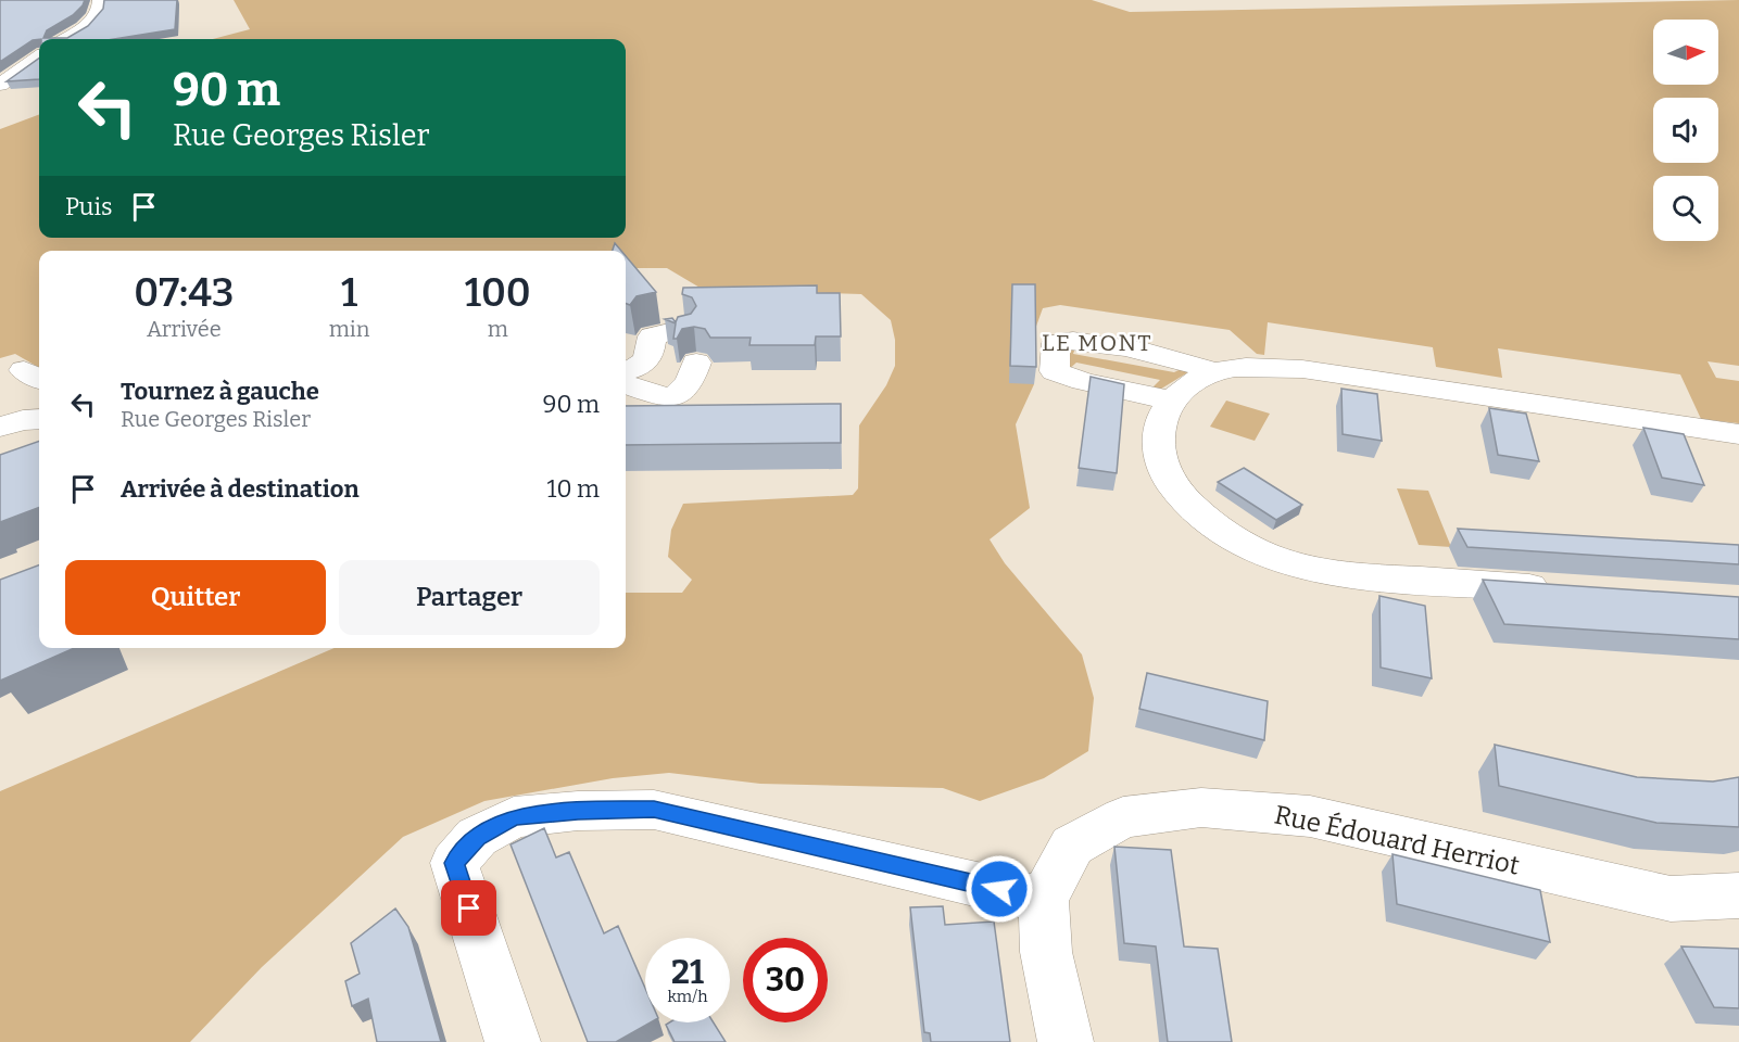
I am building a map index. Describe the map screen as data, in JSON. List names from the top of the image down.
{
  "streets": {
    "street": ["Rue Édouard Herriot"]
  },
  "districts": ["LE MONT"],
  "north": "right",
  "page": {
    "turn": ["90 m", "Rue Georges Risler"],
    "then": "Puis",
    "eta": [
      "07:43",
      "Arrivée",
      "1",
      "min",
      "100",
      "m"
    ],
    "list": [
      {
        "name": "Tournez à gauche",
        "note": "Rue Georges Risler",
        "value": "90 m"
      },
      {
        "name": "Arrivée à destination",
        "value": "10 m"
      }
    ],
    "buttons": ["Quitter", "Partager"],
    "speed": "21 km/h",
    "limit": "30"
  }
}
